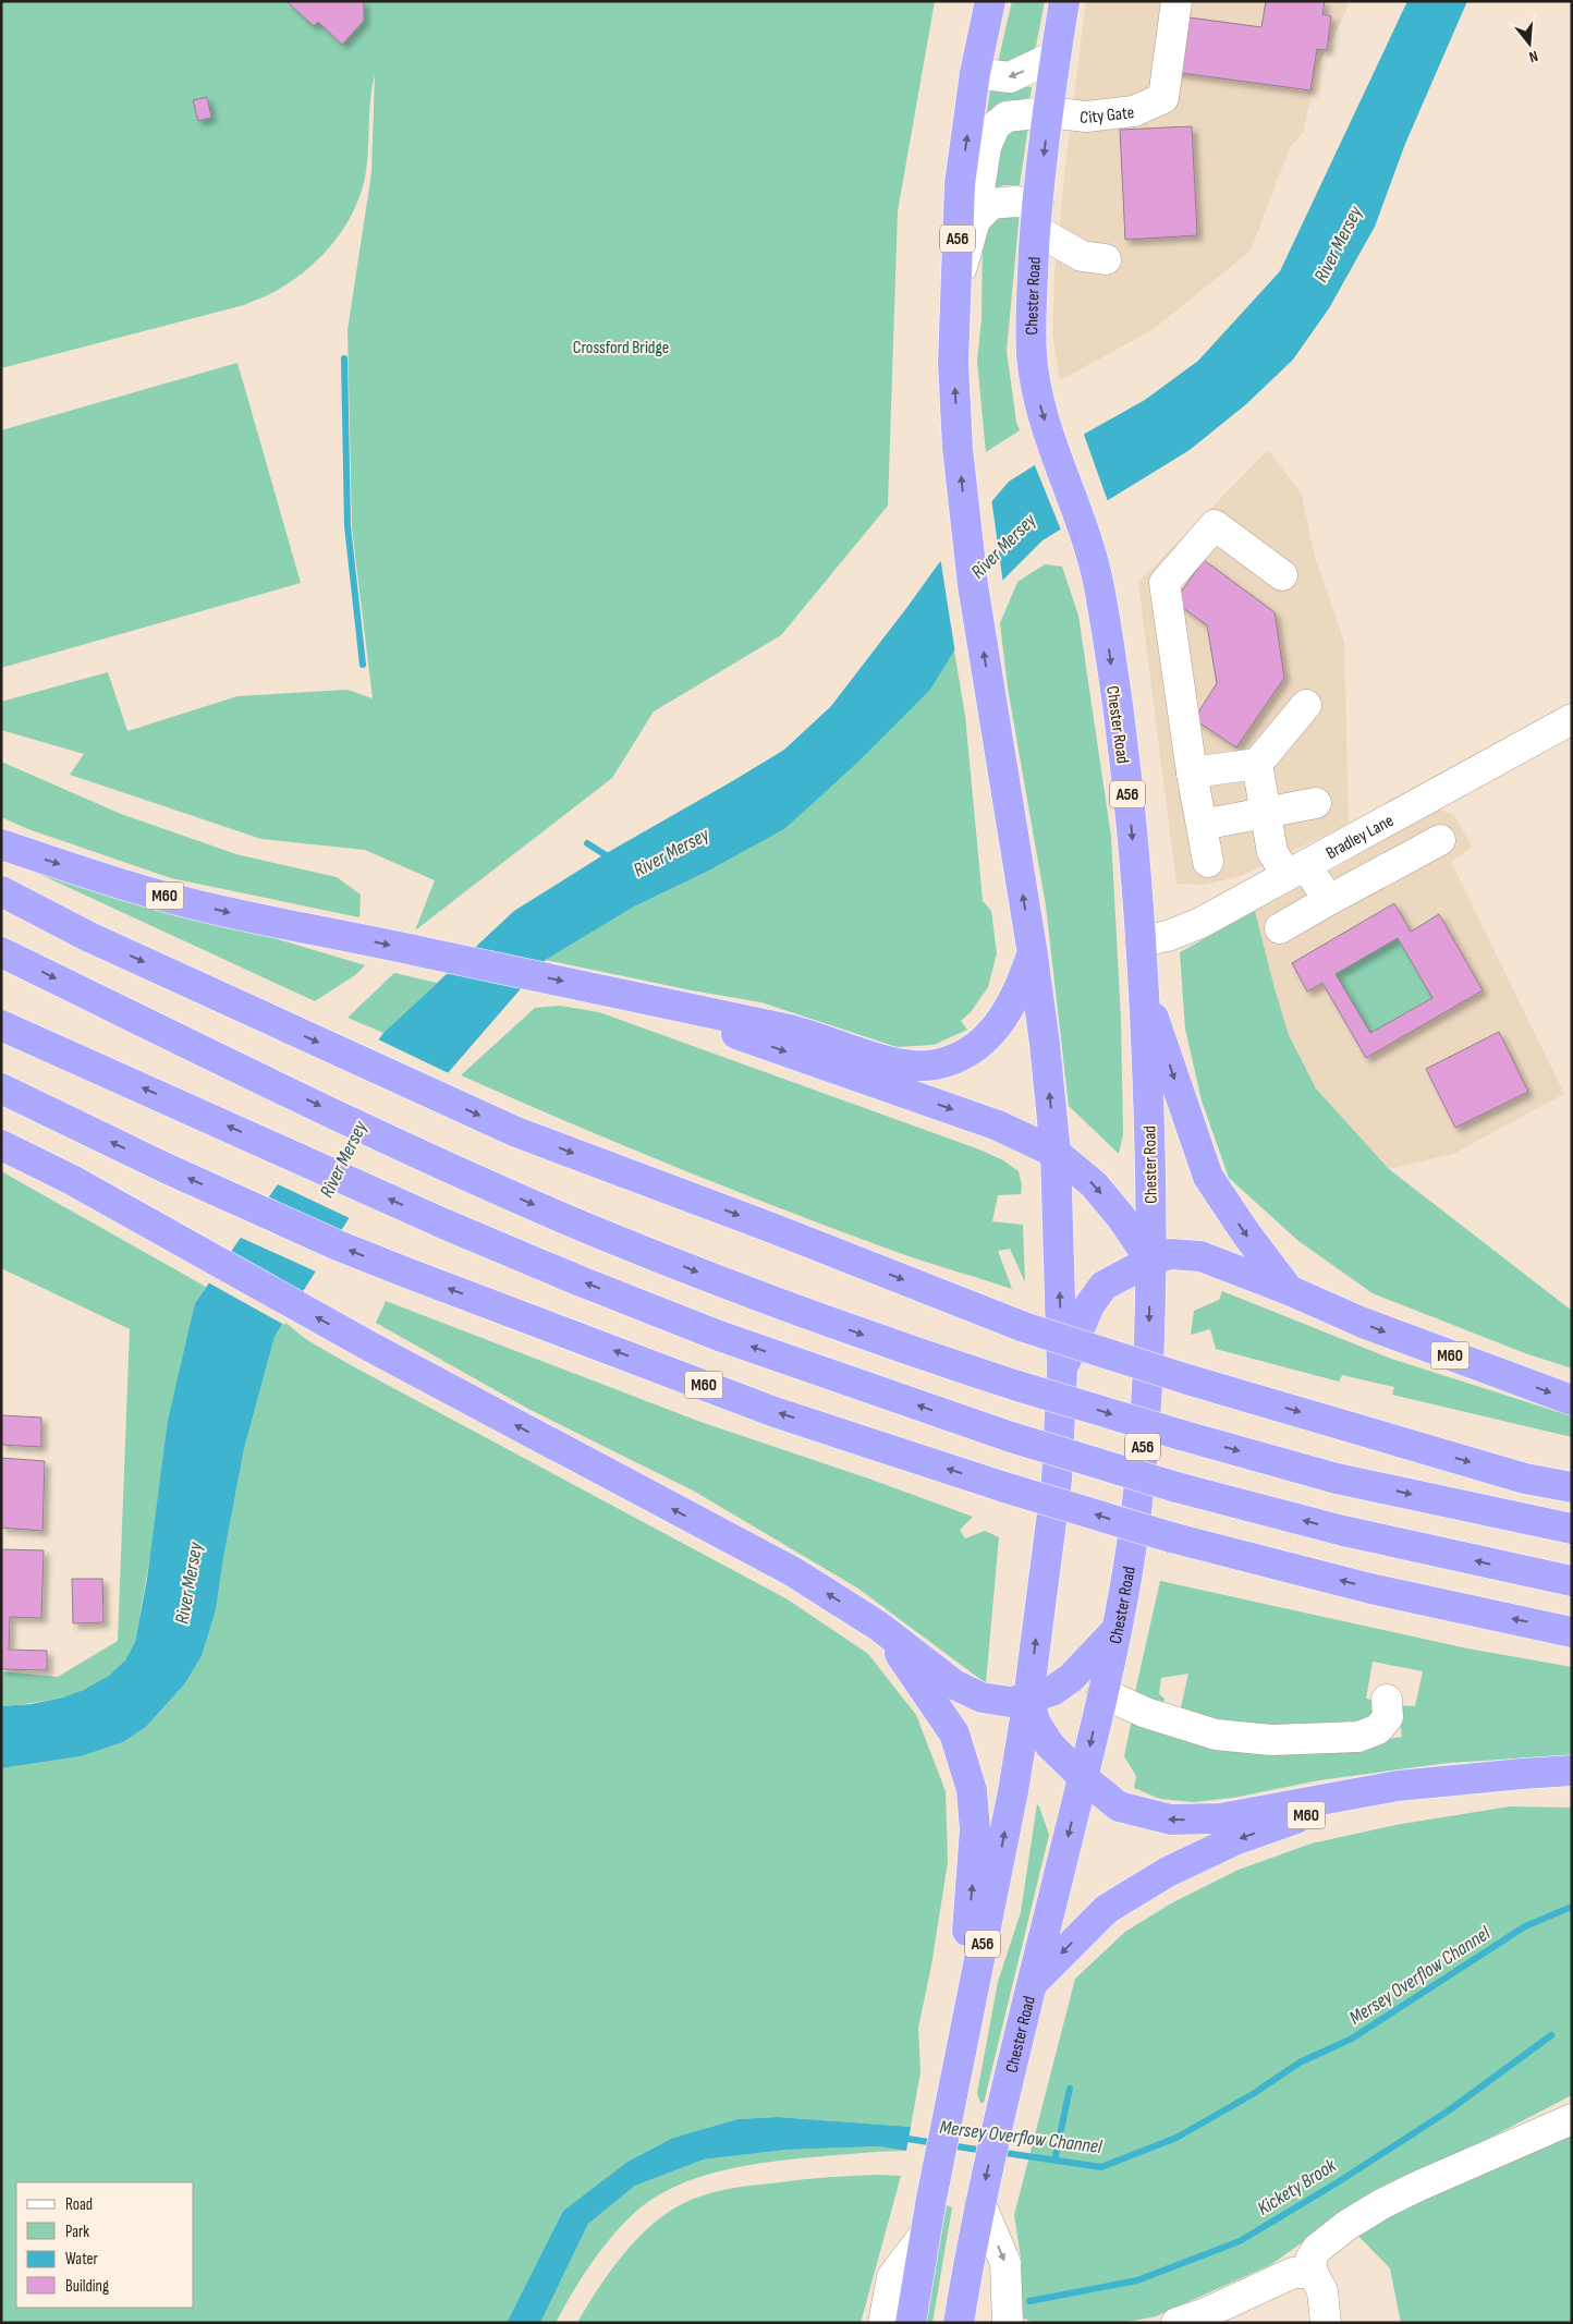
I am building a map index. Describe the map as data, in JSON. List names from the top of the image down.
{
  "streets": {
    "highway": ["A56", "Chester Road", "M60"],
    "street": ["City Gate", "Bradley Lane"]
  },
  "crossings": [
    ["City Gate", "A56"],
    ["City Gate", "Chester Road"],
    ["A56", "Chester Road"],
    ["A56", "M60"],
    ["Chester Road", "Bradley Lane"],
    ["Chester Road", "M60"]
  ],
  "water": ["River Mersey", "Mersey Overflow Channel", "Kickety Brook"],
  "parks": ["Crossford Bridge"],
  "legend": [
    "Road",
    "Park",
    "Water",
    "Building"
  ],
  "north": "bottom"
}
